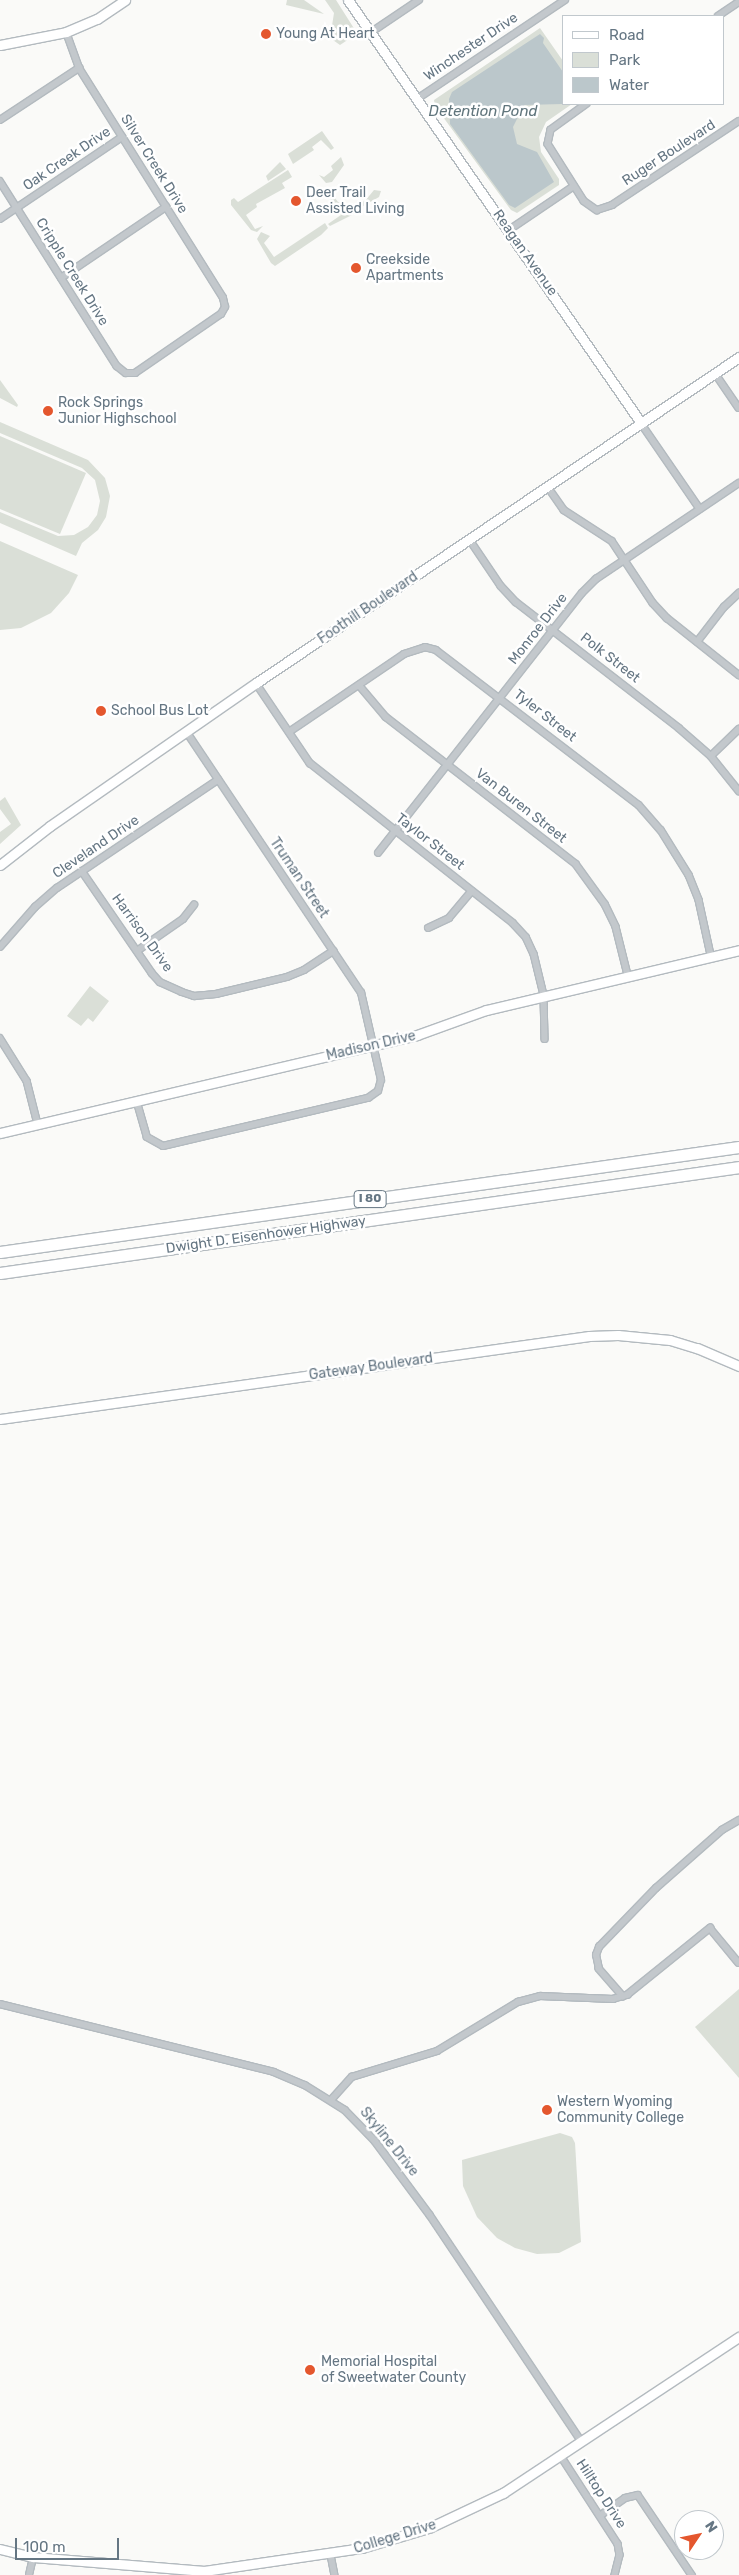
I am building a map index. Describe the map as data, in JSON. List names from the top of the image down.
{
  "streets": {
    "highway": ["I 80", "Dwight D. Eisenhower Highway"],
    "main road": [
      "Reagan Avenue",
      "Foothill Boulevard",
      "Madison Drive",
      "Gateway Boulevard",
      "College Drive"
    ],
    "street": [
      "Winchester Drive",
      "Ruger Boulevard",
      "Oak Creek Drive",
      "Silver Creek Drive",
      "Cripple Creek Drive",
      "Monroe Drive",
      "Polk Street",
      "Tyler Street",
      "Van Buren Street",
      "Taylor Street",
      "Cleveland Drive",
      "Truman Street",
      "Harrison Drive",
      "Skyline Drive",
      "Hilltop Drive"
    ]
  },
  "crossings": [
    ["Winchester Drive", "Reagan Avenue"],
    ["Oak Creek Drive", "Silver Creek Drive"],
    ["Oak Creek Drive", "Cripple Creek Drive"],
    ["Silver Creek Drive", "Cripple Creek Drive"],
    ["Reagan Avenue", "Foothill Boulevard"],
    ["Reagan Avenue", "Monroe Drive"],
    ["Foothill Boulevard", "Polk Street"],
    ["Foothill Boulevard", "Taylor Street"],
    ["Foothill Boulevard", "Truman Street"],
    ["Monroe Drive", "Polk Street"],
    ["Monroe Drive", "Tyler Street"],
    ["Monroe Drive", "Van Buren Street"],
    ["Monroe Drive", "Taylor Street"],
    ["Tyler Street", "Van Buren Street"],
    ["Tyler Street", "Taylor Street"],
    ["Tyler Street", "Madison Drive"],
    ["Van Buren Street", "Madison Drive"],
    ["Taylor Street", "Madison Drive"],
    ["Cleveland Drive", "Truman Street"],
    ["Cleveland Drive", "Harrison Drive"],
    ["Truman Street", "Harrison Drive"],
    ["Truman Street", "Madison Drive"],
    ["I 80", "Dwight D. Eisenhower Highway"],
    ["Skyline Drive", "College Drive"],
    ["Hilltop Drive", "College Drive"]
  ],
  "water": ["Detention Pond"],
  "places": [
    "Young At Heart",
    "Deer Trail Assisted Living",
    "Creekside Apartments",
    "Rock Springs Junior Highschool",
    "School Bus Lot",
    "Western Wyoming Community College",
    "Memorial Hospital of Sweetwater County"
  ],
  "legend": ["Road", "Park", "Water"],
  "scale_bar": "100 m",
  "north": "top right"
}
